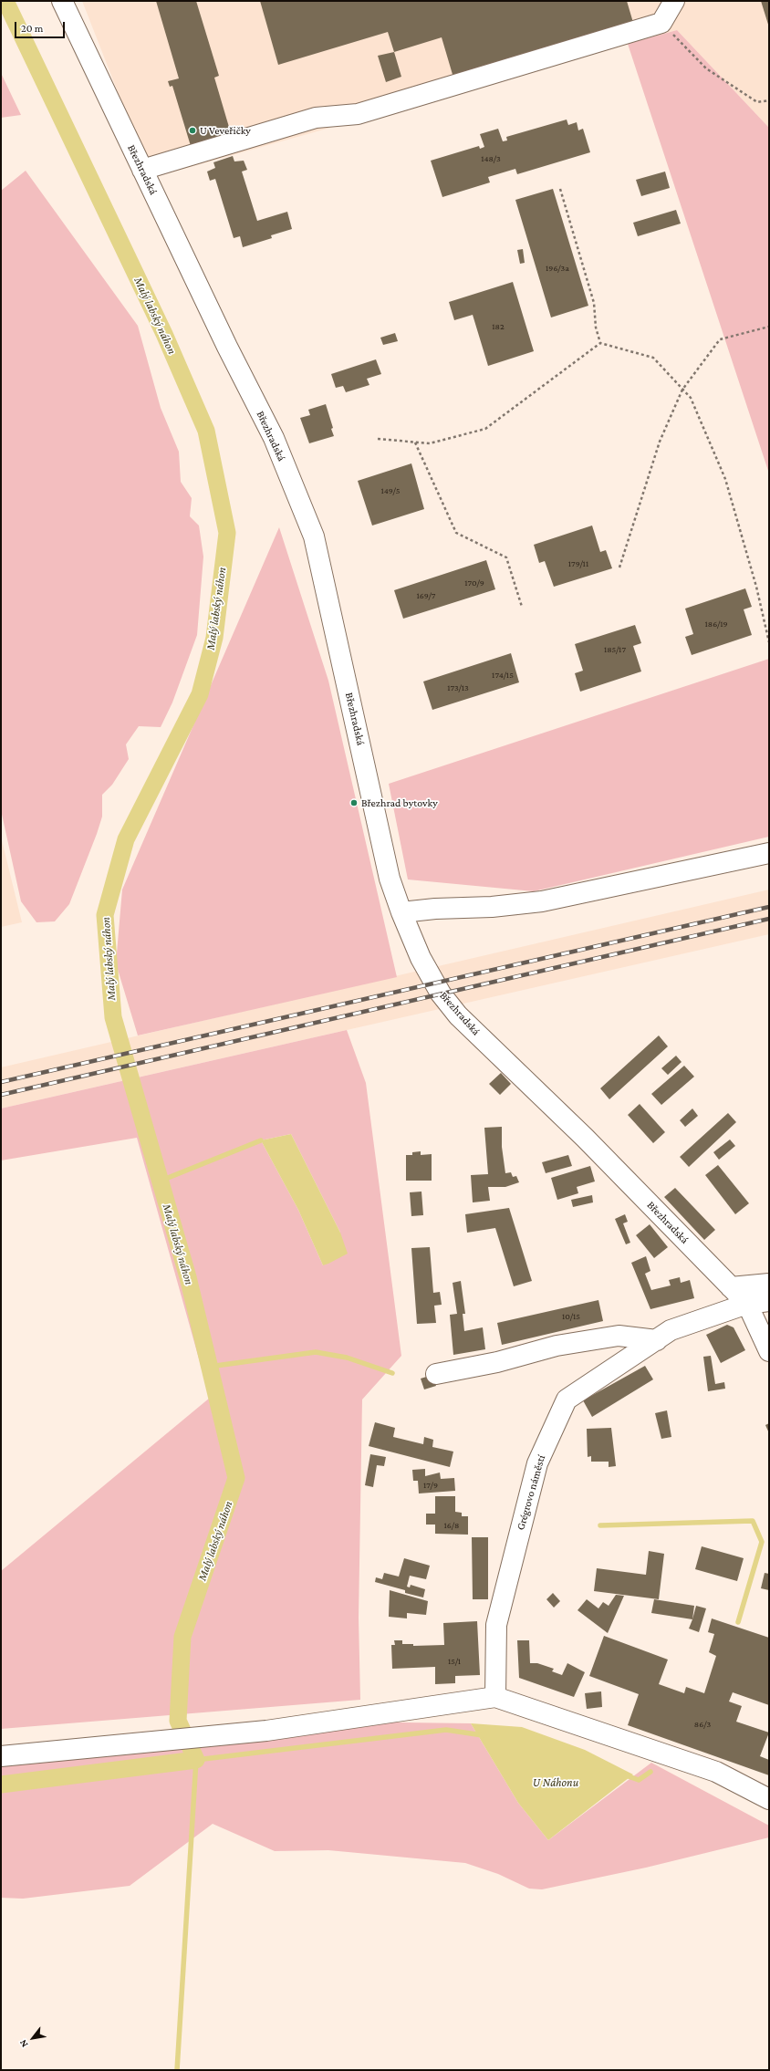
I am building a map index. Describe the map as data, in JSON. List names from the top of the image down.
{
  "streets": {
    "street": ["Březhradská", "Grégrovo náměstí"]
  },
  "crossings": [
    ["Březhradská", "Grégrovo náměstí"]
  ],
  "water": ["Malý labský náhon", "U Náhonu"],
  "places": ["U Veveřičky", "Březhrad bytovky"],
  "house_numbers": [
    "148/3",
    "196/3a",
    "182",
    "149/5",
    "179/11",
    "170/9",
    "169/7",
    "186/19",
    "185/17",
    "174/15",
    "173/13",
    "10/15",
    "17/9",
    "16/8",
    "15/1",
    "86/3"
  ],
  "scale_bar": "20 m",
  "north": "bottom left"
}
